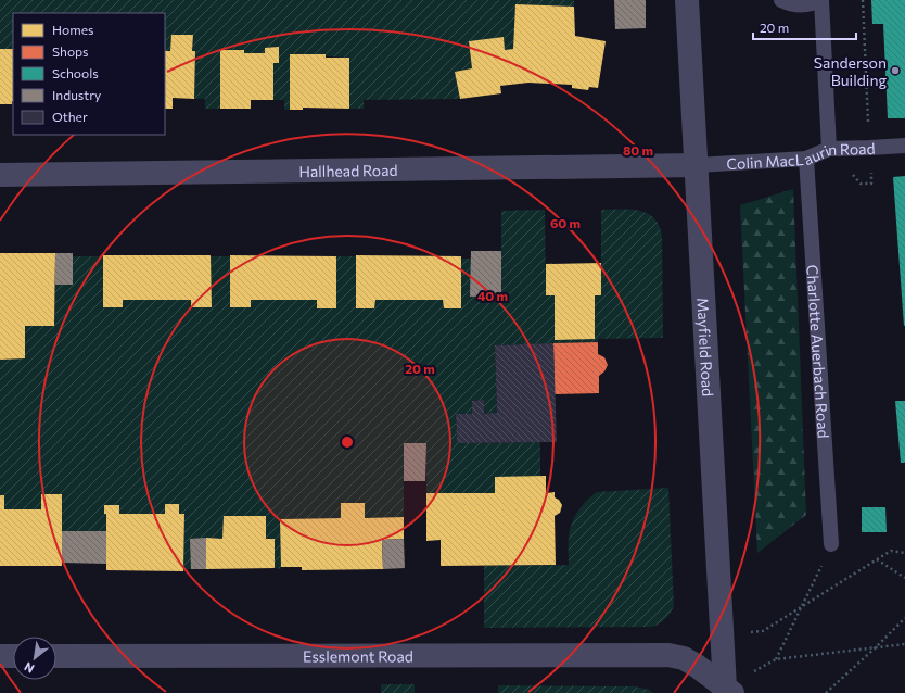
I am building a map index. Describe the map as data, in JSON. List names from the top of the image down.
{
  "streets": {
    "street": ["Hallhead Road", "Mayfield Road", "Esslemont Road"],
    "lane": ["Colin MacLaurin Road", "Charlotte Auerbach Road"]
  },
  "crossings": [
    ["Colin MacLaurin Road", "Hallhead Road"],
    ["Colin MacLaurin Road", "Mayfield Road"],
    ["Colin MacLaurin Road", "Charlotte Auerbach Road"],
    ["Hallhead Road", "Mayfield Road"],
    ["Mayfield Road", "Esslemont Road"]
  ],
  "places": ["Sanderson Building"],
  "legend": [
    "Homes",
    "Shops",
    "Schools",
    "Industry",
    "Other"
  ],
  "scale_bar": "20 m",
  "north": "bottom left",
  "rings": [
    "80 m",
    "60 m",
    "40 m",
    "20 m"
  ]
}
